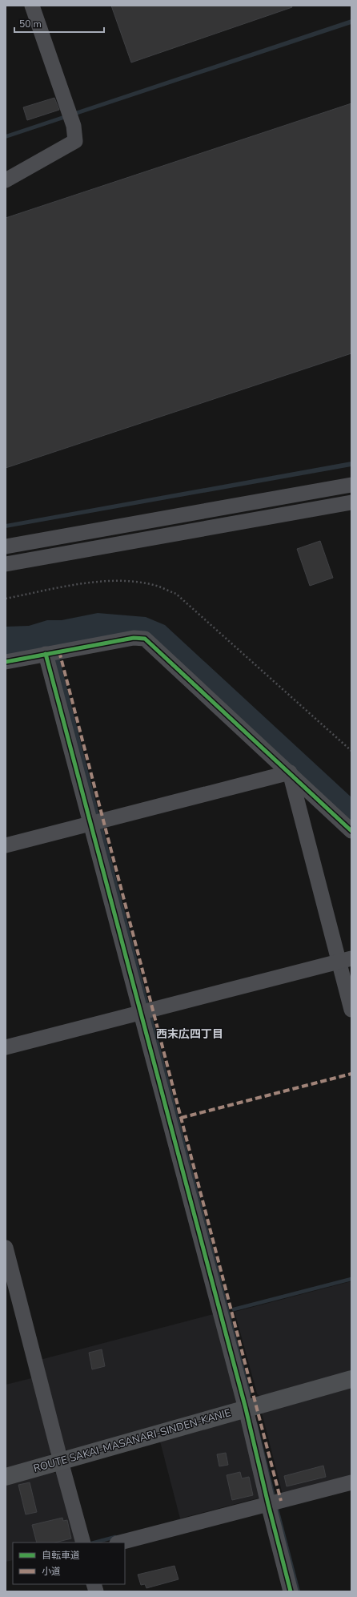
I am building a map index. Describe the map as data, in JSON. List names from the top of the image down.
{
  "streets": {
    "main road": ["ROUTE SAKAI-MASANARI-SINDEN-KANIE"]
  },
  "districts": ["西末広四丁目"],
  "legend": ["自転車道", "小道"],
  "scale_bar": "50 m"
}
